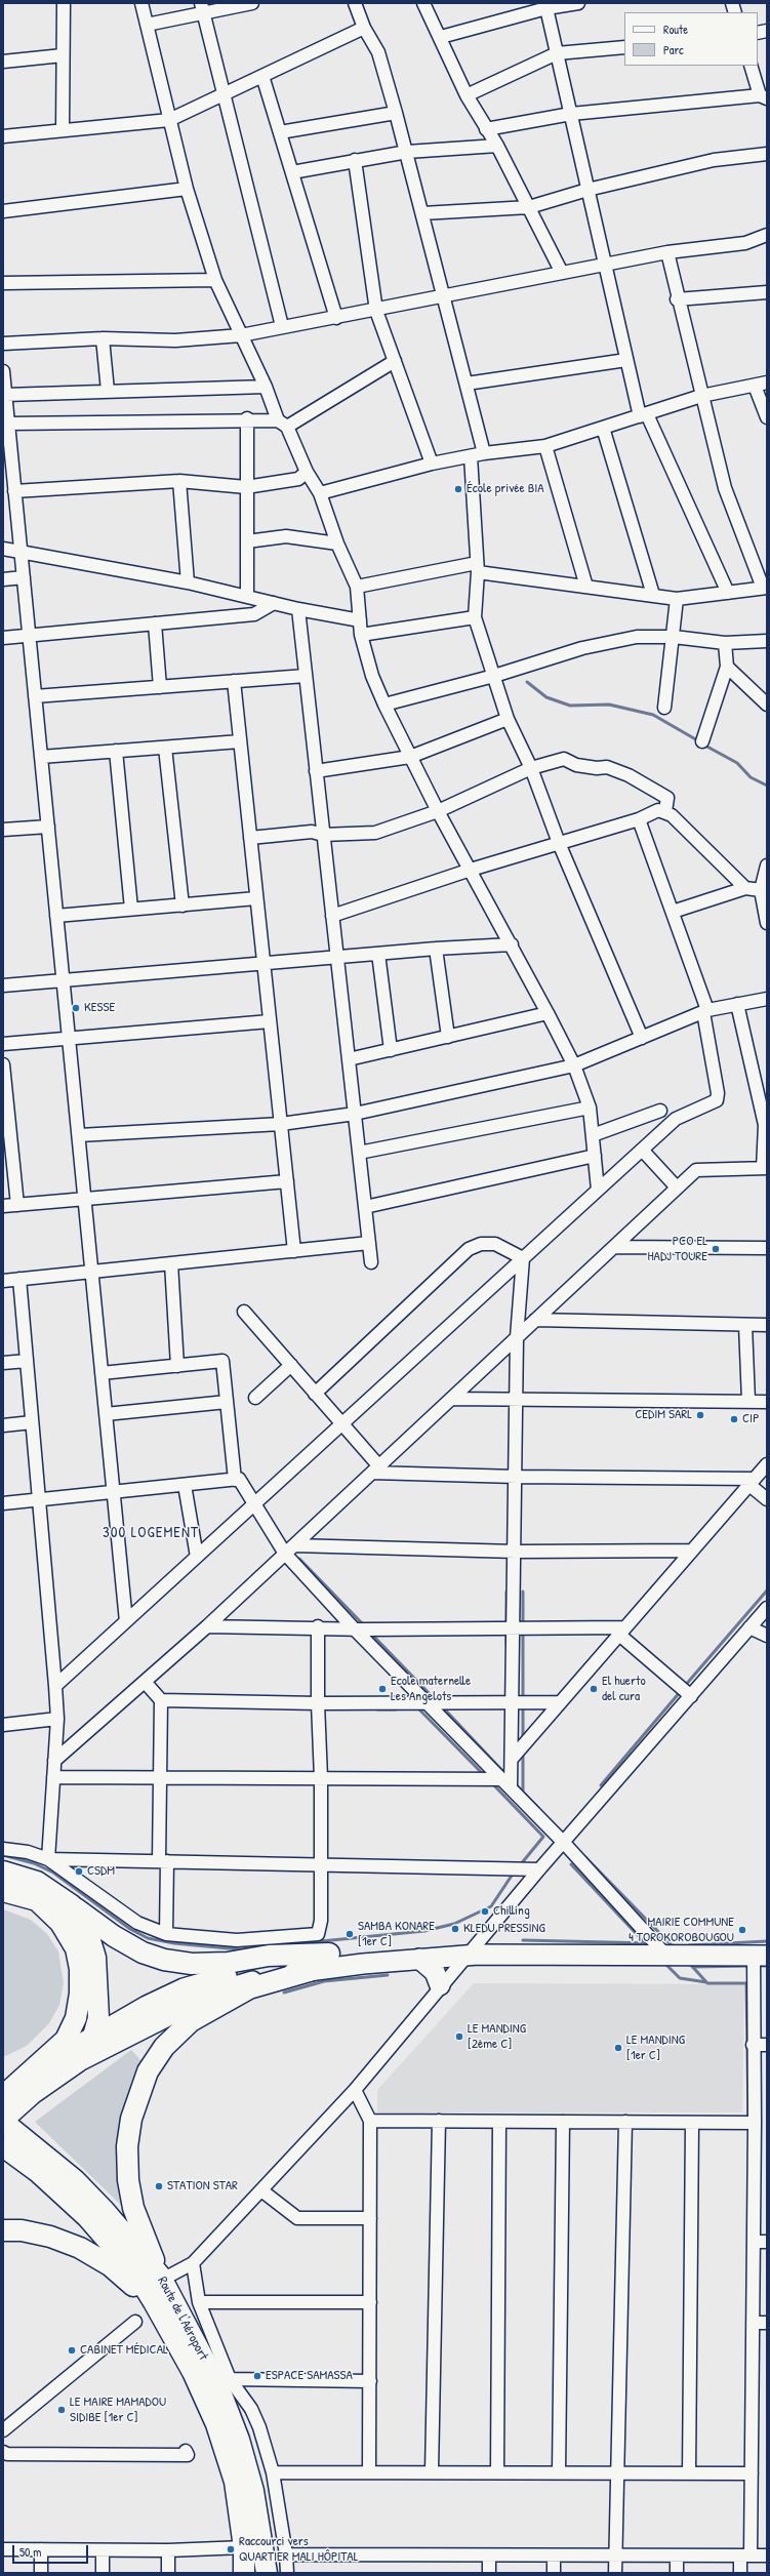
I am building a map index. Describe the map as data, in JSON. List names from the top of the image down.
{
  "streets": {
    "highway": ["Route de l'Aéroport"]
  },
  "districts": ["300 LOGEMENT"],
  "places": [
    "École privée BIA",
    "KESSE",
    "PCO EL HADJ TOURE",
    "CEDIM SARL",
    "CIP",
    "Ecole maternelle Les Angelots",
    "El huerto del cura",
    "CSDM",
    "Chilling",
    "KLEDU PRESSING",
    "MAIRIE COMMUNE 4 TOROKOROBOUGOU",
    "SAMBA KONARE [1er C]",
    "LE MANDING [2ème C]",
    "LE MANDING [1er C]",
    "STATION STAR",
    "CABINET MÉDICAL",
    "ESPACE SAMASSA",
    "LE MAIRE MAMADOU SIDIBE [1er C]",
    "Raccourci vers QUARTIER MALI HÔPITAL"
  ],
  "legend": ["Route", "Parc"],
  "scale_bar": "50 m"
}
